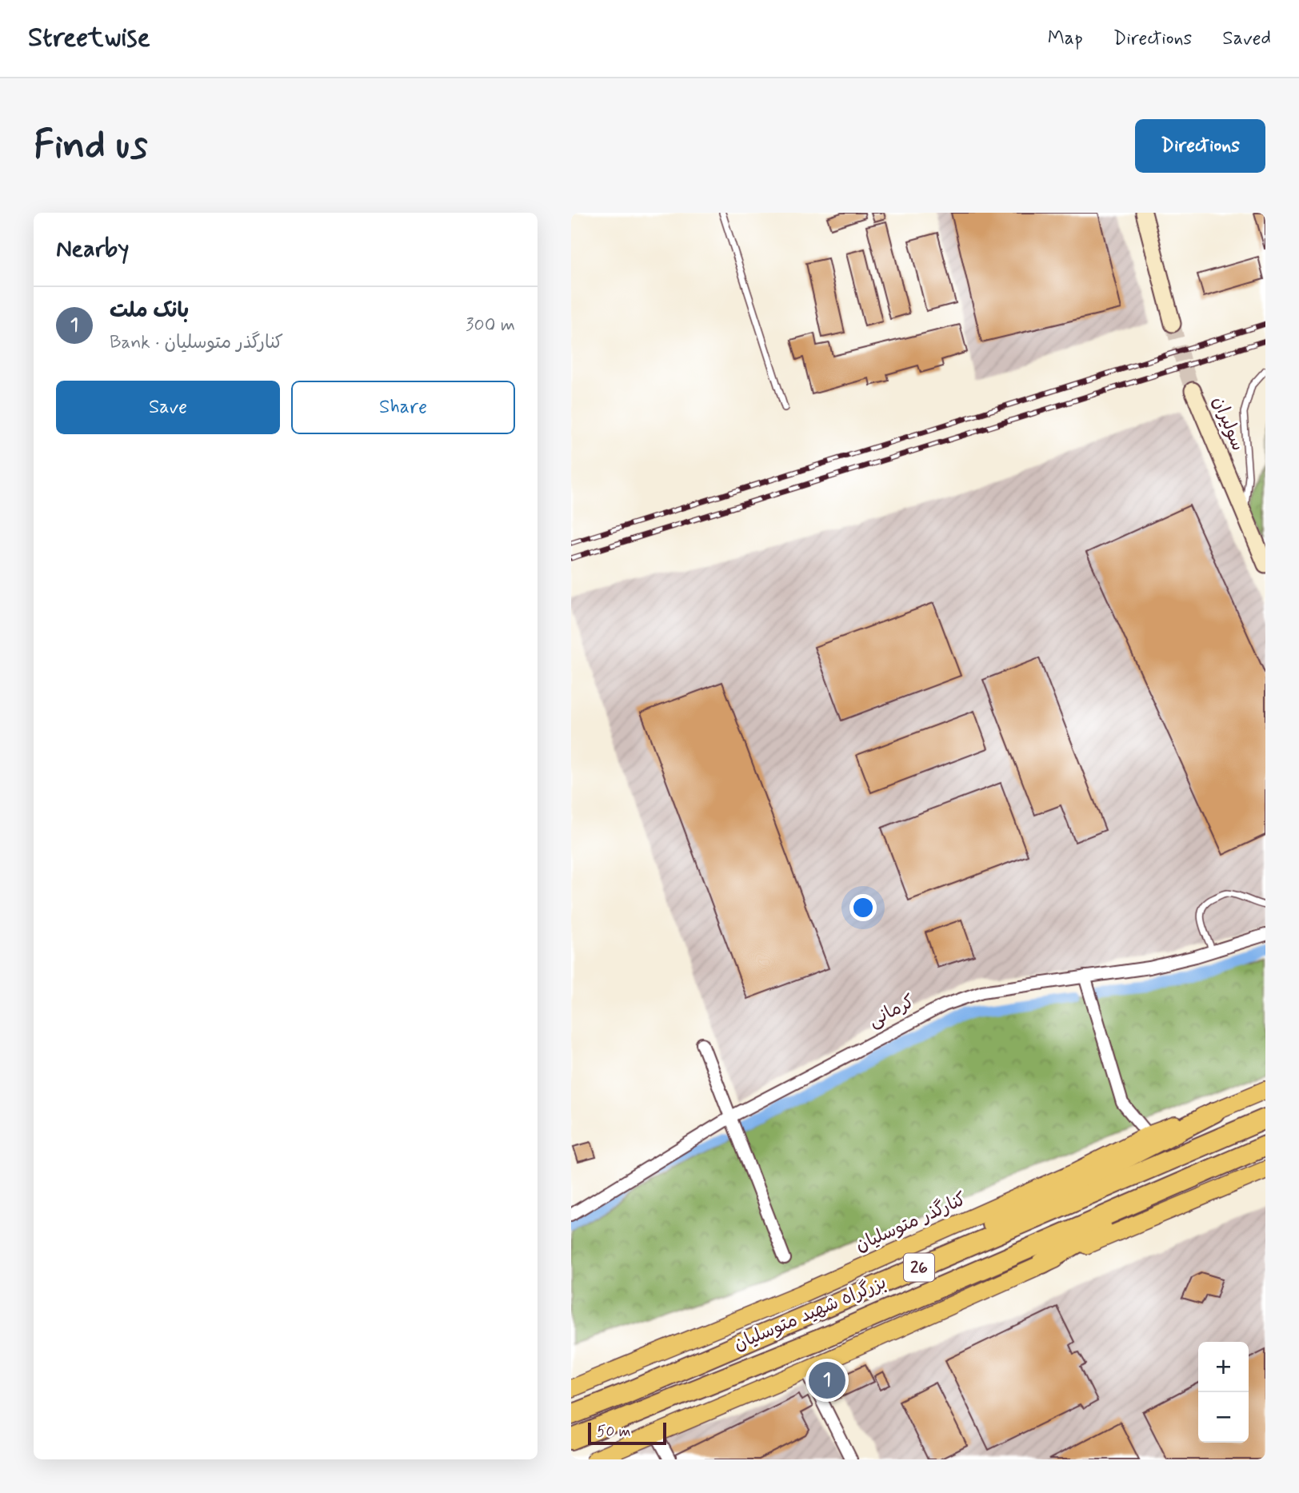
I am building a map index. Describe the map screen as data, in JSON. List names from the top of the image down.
{
  "streets": {
    "highway": ["26", "بزرگراه شهید متوسلیان"],
    "main road": ["سولیران", "کنارگذر متوسلیان"],
    "street": ["کرمانی"]
  },
  "scale_bar": "50 m",
  "page": {
    "header": "Streetwise",
    "nav": ["Map", "Directions", "Saved"],
    "buttons": [
      "Directions",
      ["Save", "Share"]
    ],
    "title": "Find us",
    "heading": "Nearby",
    "list": [
      {
        "mark": "1",
        "name": "بانک ملت",
        "note": "Bank · کنارگذر متوسلیان",
        "value": "300 m"
      }
    ],
    "map_buttons": ["+", "−"],
    "pins": "1",
    "scale": "50 m"
  }
}
